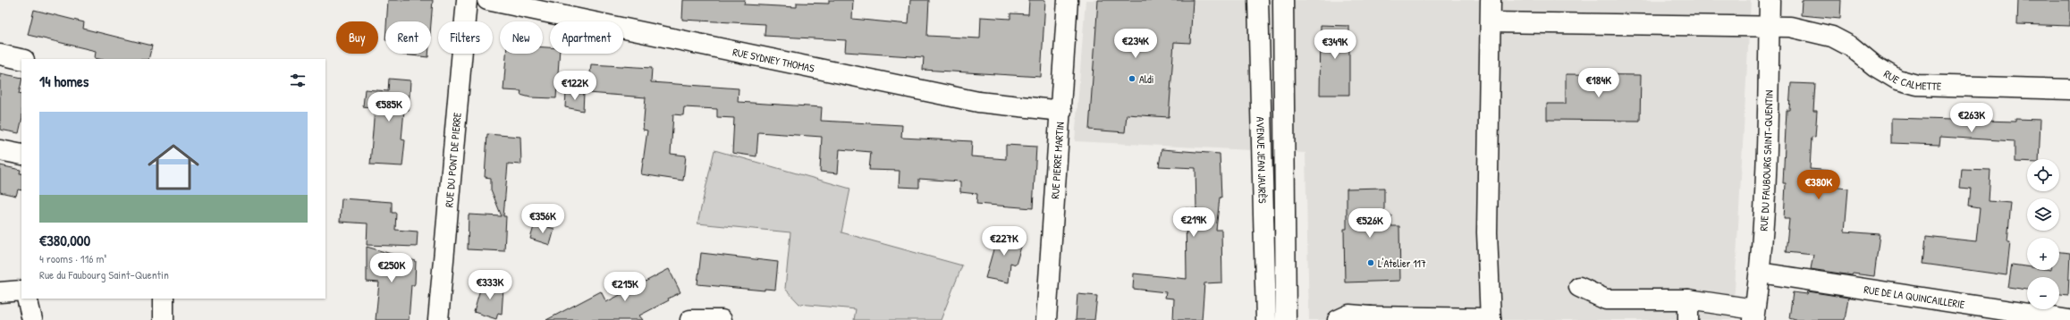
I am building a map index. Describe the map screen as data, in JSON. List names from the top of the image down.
{
  "streets": {
    "street": [
      "RUE SYDNEY THOMAS",
      "RUE CALMETTE",
      "RUE DU PONT DE PIERRE",
      "RUE PIERRE MARTIN",
      "AVENUE JEAN JAURÈS",
      "RUE DU FAUBOURG SAINT-QUENTIN",
      "RUE DE LA QUINCAILLERIE"
    ]
  },
  "crossings": [
    ["RUE SYDNEY THOMAS", "RUE PIERRE MARTIN"],
    ["RUE CALMETTE", "RUE DU FAUBOURG SAINT-QUENTIN"],
    ["RUE DU FAUBOURG SAINT-QUENTIN", "RUE DE LA QUINCAILLERIE"]
  ],
  "places": ["Aldi", "L'Atelier 117"],
  "page": {
    "chip": [
      "Buy",
      "Rent",
      "Filters",
      "New",
      "Apartment"
    ],
    "price": [
      "€234K",
      "€349K",
      "€184K",
      "€122K",
      "€585K",
      "€263K",
      "€380K",
      "€356K",
      "€219K",
      "€526K",
      "€227K",
      "€250K",
      "€333K",
      "€215K"
    ],
    "heading": "14 homes",
    "list": [
      {
        "name": "€380,000",
        "note": "4 rooms · 116 m² · Rue du Faubourg Saint-Quentin"
      }
    ],
    "map_buttons": ["+", "−"]
  }
}
